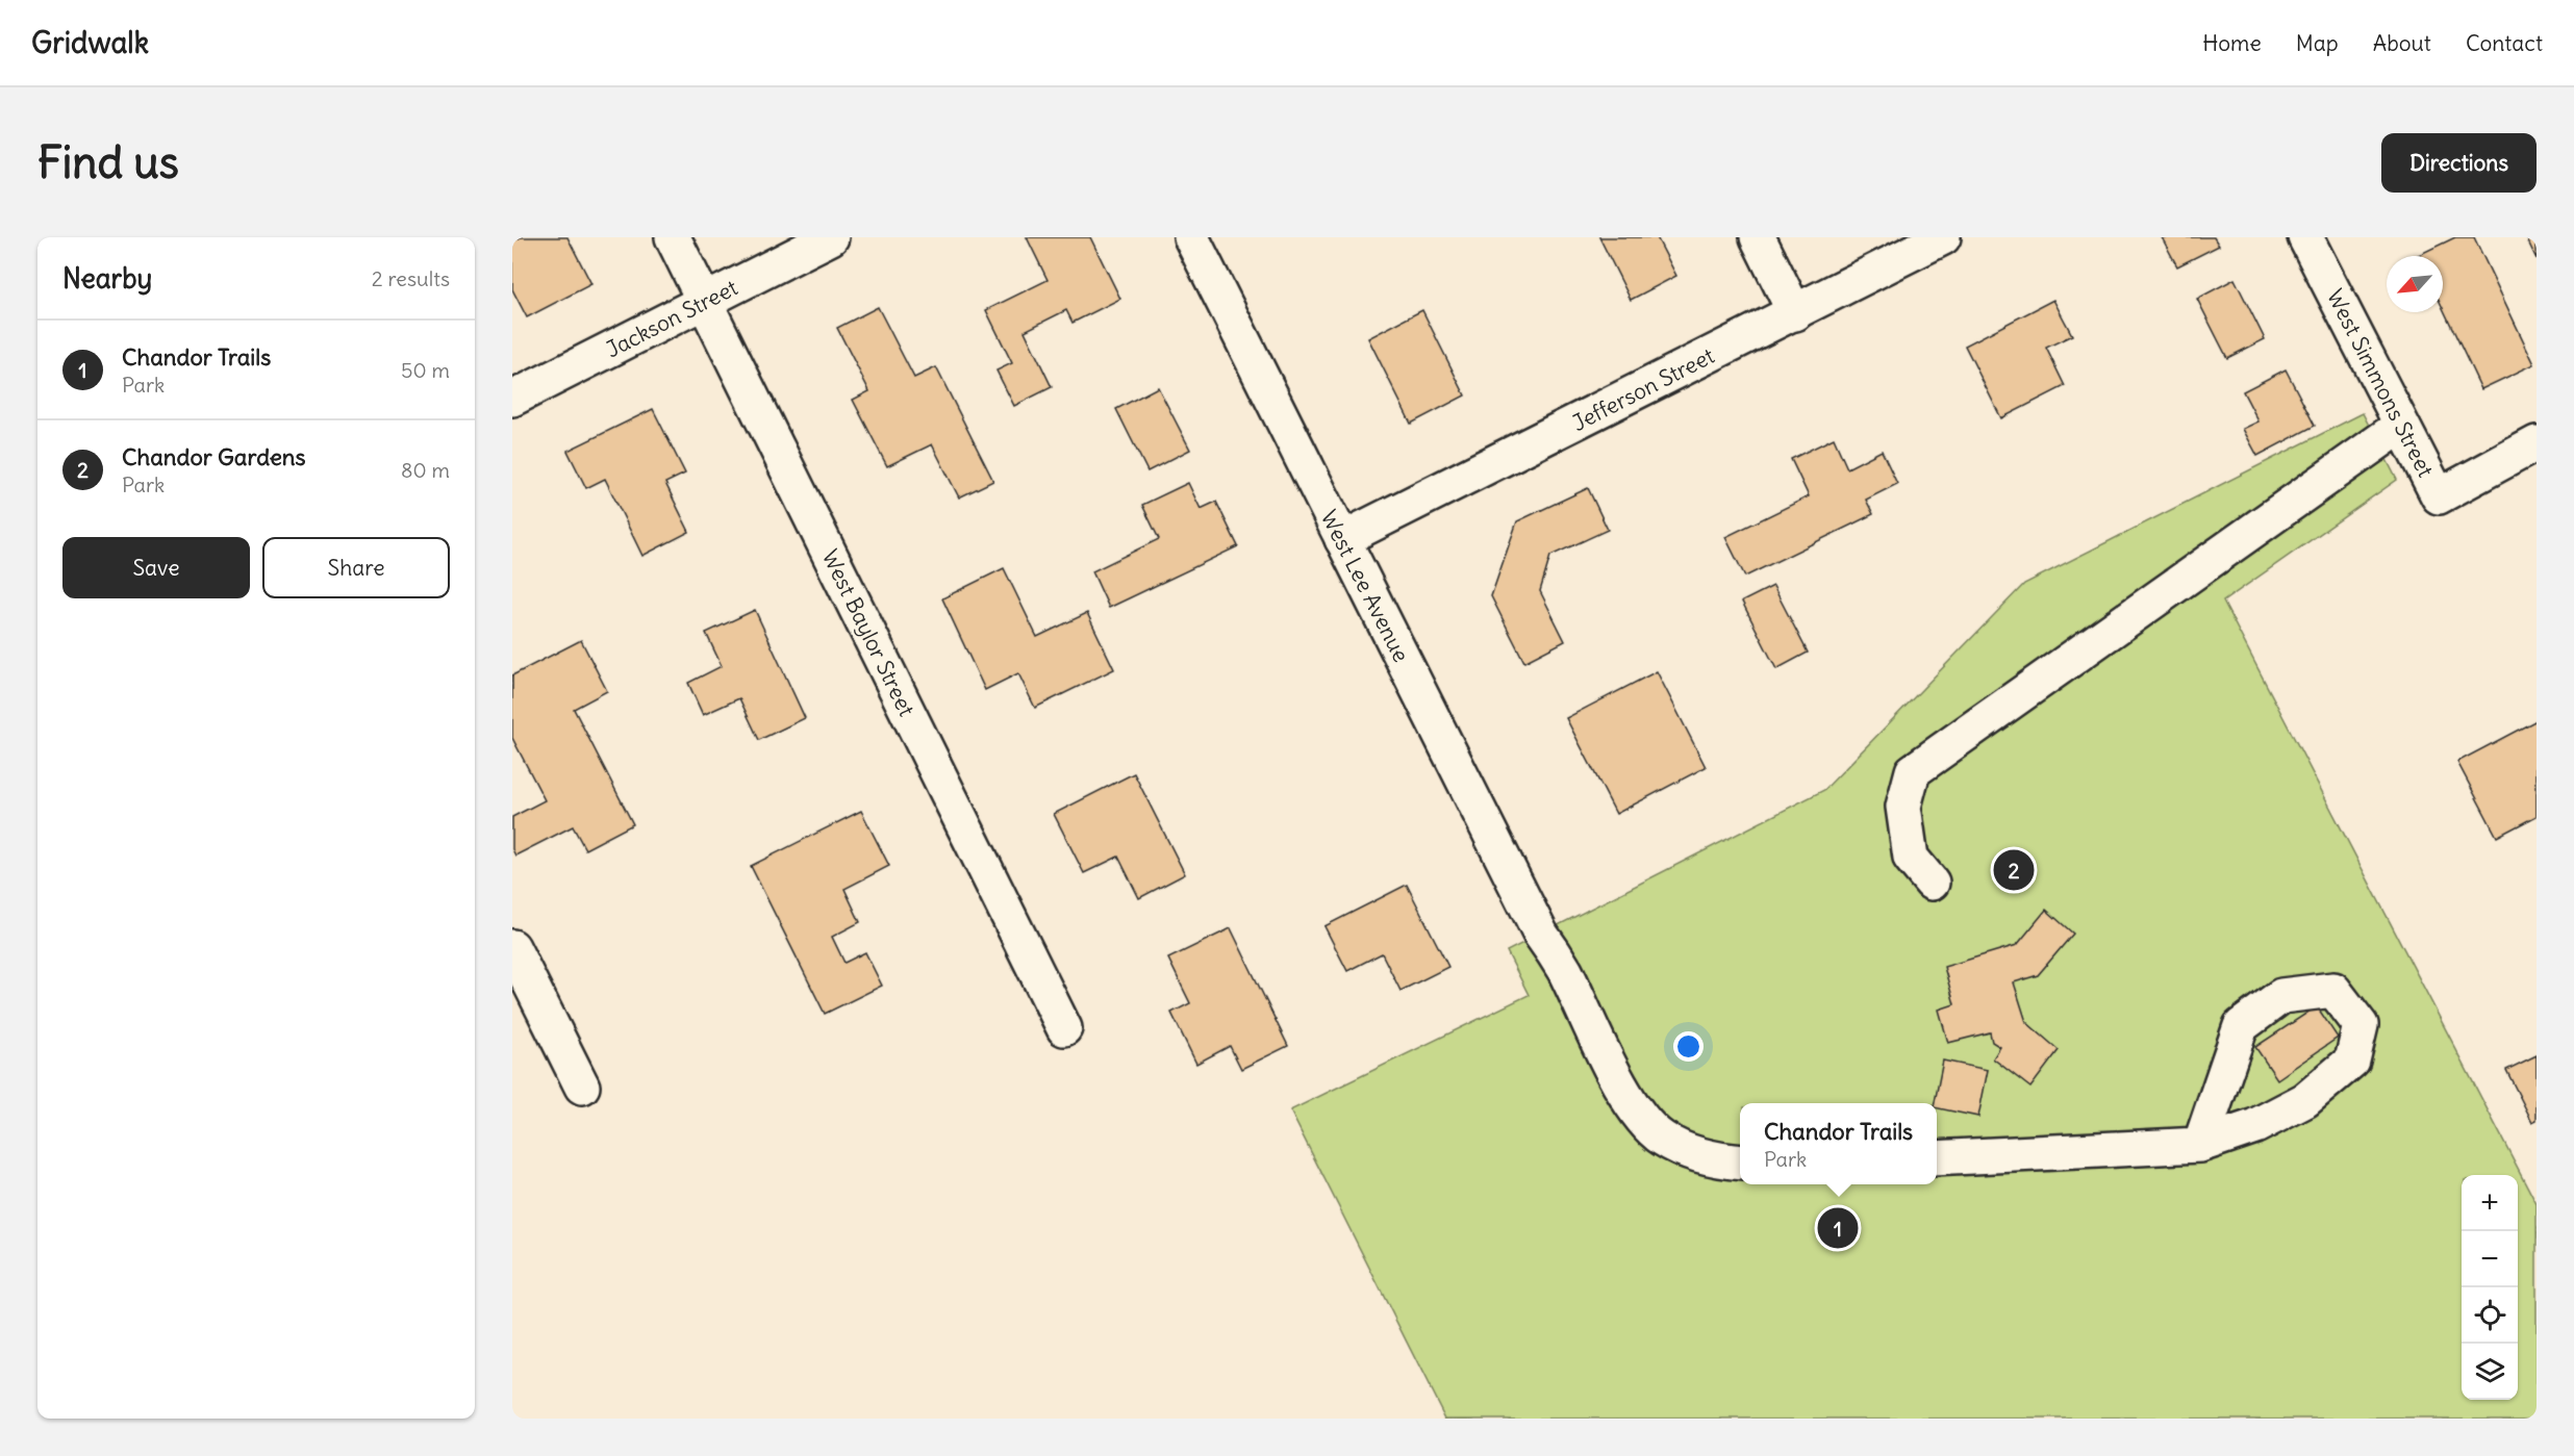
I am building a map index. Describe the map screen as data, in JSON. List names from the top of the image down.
{
  "streets": {
    "street": [
      "Jackson Street",
      "West Simmons Street",
      "Jefferson Street",
      "West Lee Avenue",
      "West Baylor Street"
    ]
  },
  "crossings": [
    ["Jackson Street", "West Baylor Street"],
    ["Jefferson Street", "West Lee Avenue"]
  ],
  "north": "bottom left",
  "page": {
    "header": "Gridwalk",
    "nav": [
      "Home",
      "Map",
      "About",
      "Contact"
    ],
    "buttons": [
      "Directions",
      ["Save", "Share"]
    ],
    "title": "Find us",
    "heading": ["Nearby", "2 results"],
    "list": [
      {
        "mark": "1",
        "name": "Chandor Trails",
        "note": "Park",
        "value": "50 m"
      },
      {
        "mark": "2",
        "name": "Chandor Gardens",
        "note": "Park",
        "value": "80 m"
      }
    ],
    "pins": ["2", "1"],
    "popup": ["Chandor Trails", "Park"],
    "map_buttons": ["+", "−"]
  }
}
